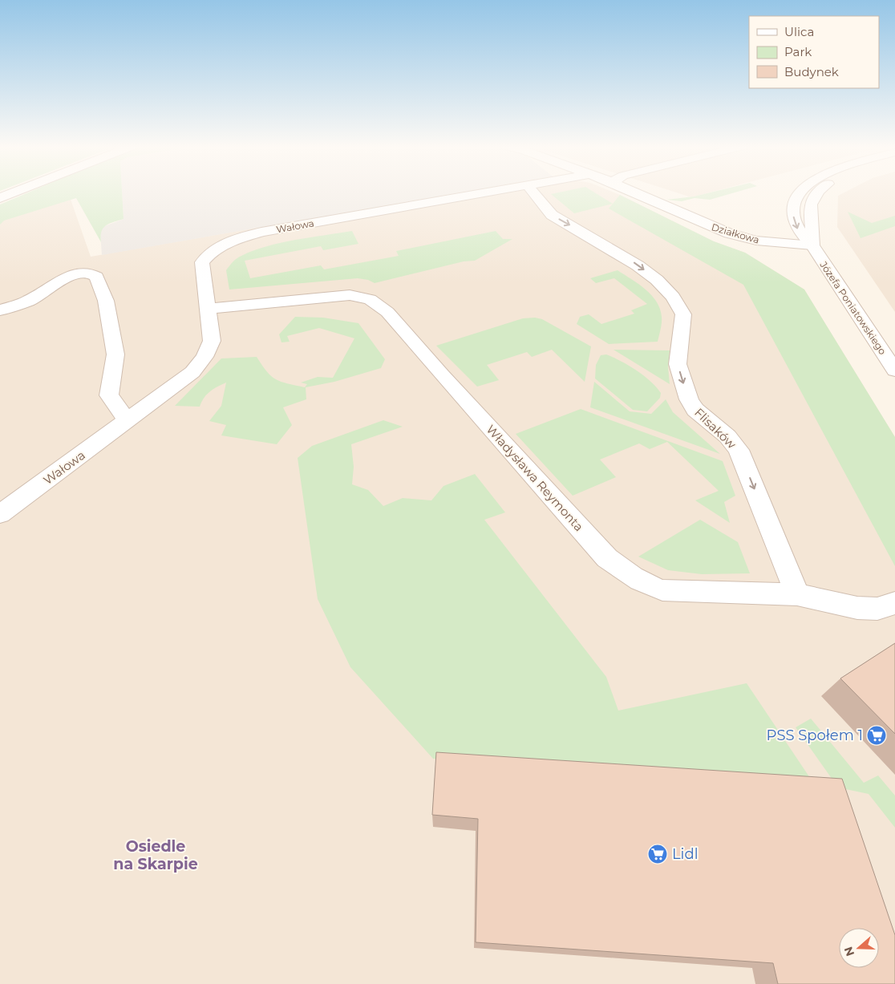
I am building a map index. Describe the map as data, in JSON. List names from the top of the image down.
{
  "streets": {
    "street": [
      "Wałowa",
      "Działkowa",
      "Józefa Poniatowskiego",
      "Flisaków",
      "Władysława Reymonta"
    ]
  },
  "crossings": [
    ["Wałowa", "Władysława Reymonta"],
    ["Działkowa", "Józefa Poniatowskiego"],
    ["Flisaków", "Władysława Reymonta"]
  ],
  "one_way": ["Flisaków"],
  "districts": ["Osiedle na Skarpie"],
  "places": {
    "supermarket": ["PSS Społem 1", "Lidl"]
  },
  "legend": ["Ulica", "Park", "Budynek"],
  "north": "left"
}
